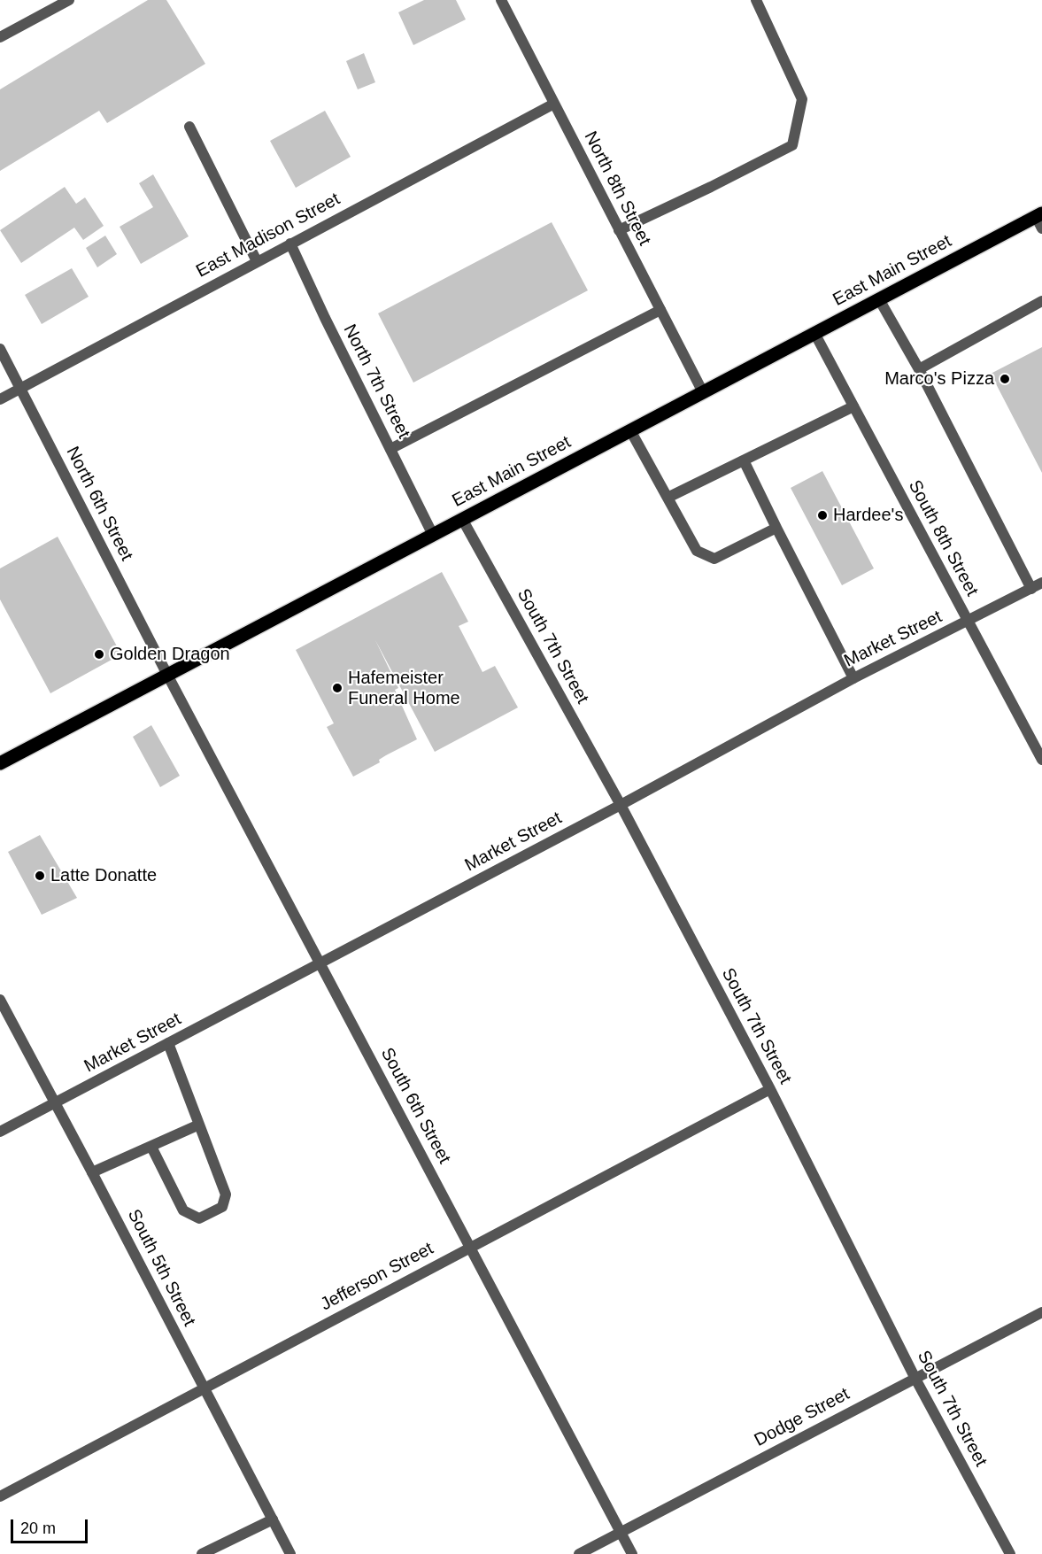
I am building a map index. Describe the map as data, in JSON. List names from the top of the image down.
{
  "streets": {
    "main road": ["East Main Street"],
    "street": [
      "North 8th Street",
      "East Madison Street",
      "North 7th Street",
      "North 6th Street",
      "South 8th Street",
      "Market Street",
      "South 7th Street",
      "South 6th Street",
      "South 5th Street",
      "Jefferson Street",
      "Dodge Street"
    ]
  },
  "crossings": [
    ["North 8th Street", "East Madison Street"],
    ["North 8th Street", "East Main Street"],
    ["East Madison Street", "North 7th Street"],
    ["East Madison Street", "North 6th Street"],
    ["East Main Street", "North 7th Street"],
    ["East Main Street", "North 6th Street"],
    ["East Main Street", "South 8th Street"],
    ["East Main Street", "South 7th Street"],
    ["East Main Street", "South 6th Street"],
    ["North 6th Street", "South 6th Street"],
    ["South 8th Street", "Market Street"],
    ["Market Street", "South 7th Street"],
    ["Market Street", "South 6th Street"],
    ["Market Street", "South 5th Street"],
    ["South 7th Street", "Jefferson Street"],
    ["South 7th Street", "Dodge Street"],
    ["South 6th Street", "Jefferson Street"],
    ["South 6th Street", "Dodge Street"],
    ["South 5th Street", "Jefferson Street"]
  ],
  "places": [
    "Marco's Pizza",
    "Hardee's",
    "Golden Dragon",
    "Hafemeister Funeral Home",
    "Latte Donatte"
  ],
  "scale_bar": "20 m"
}
